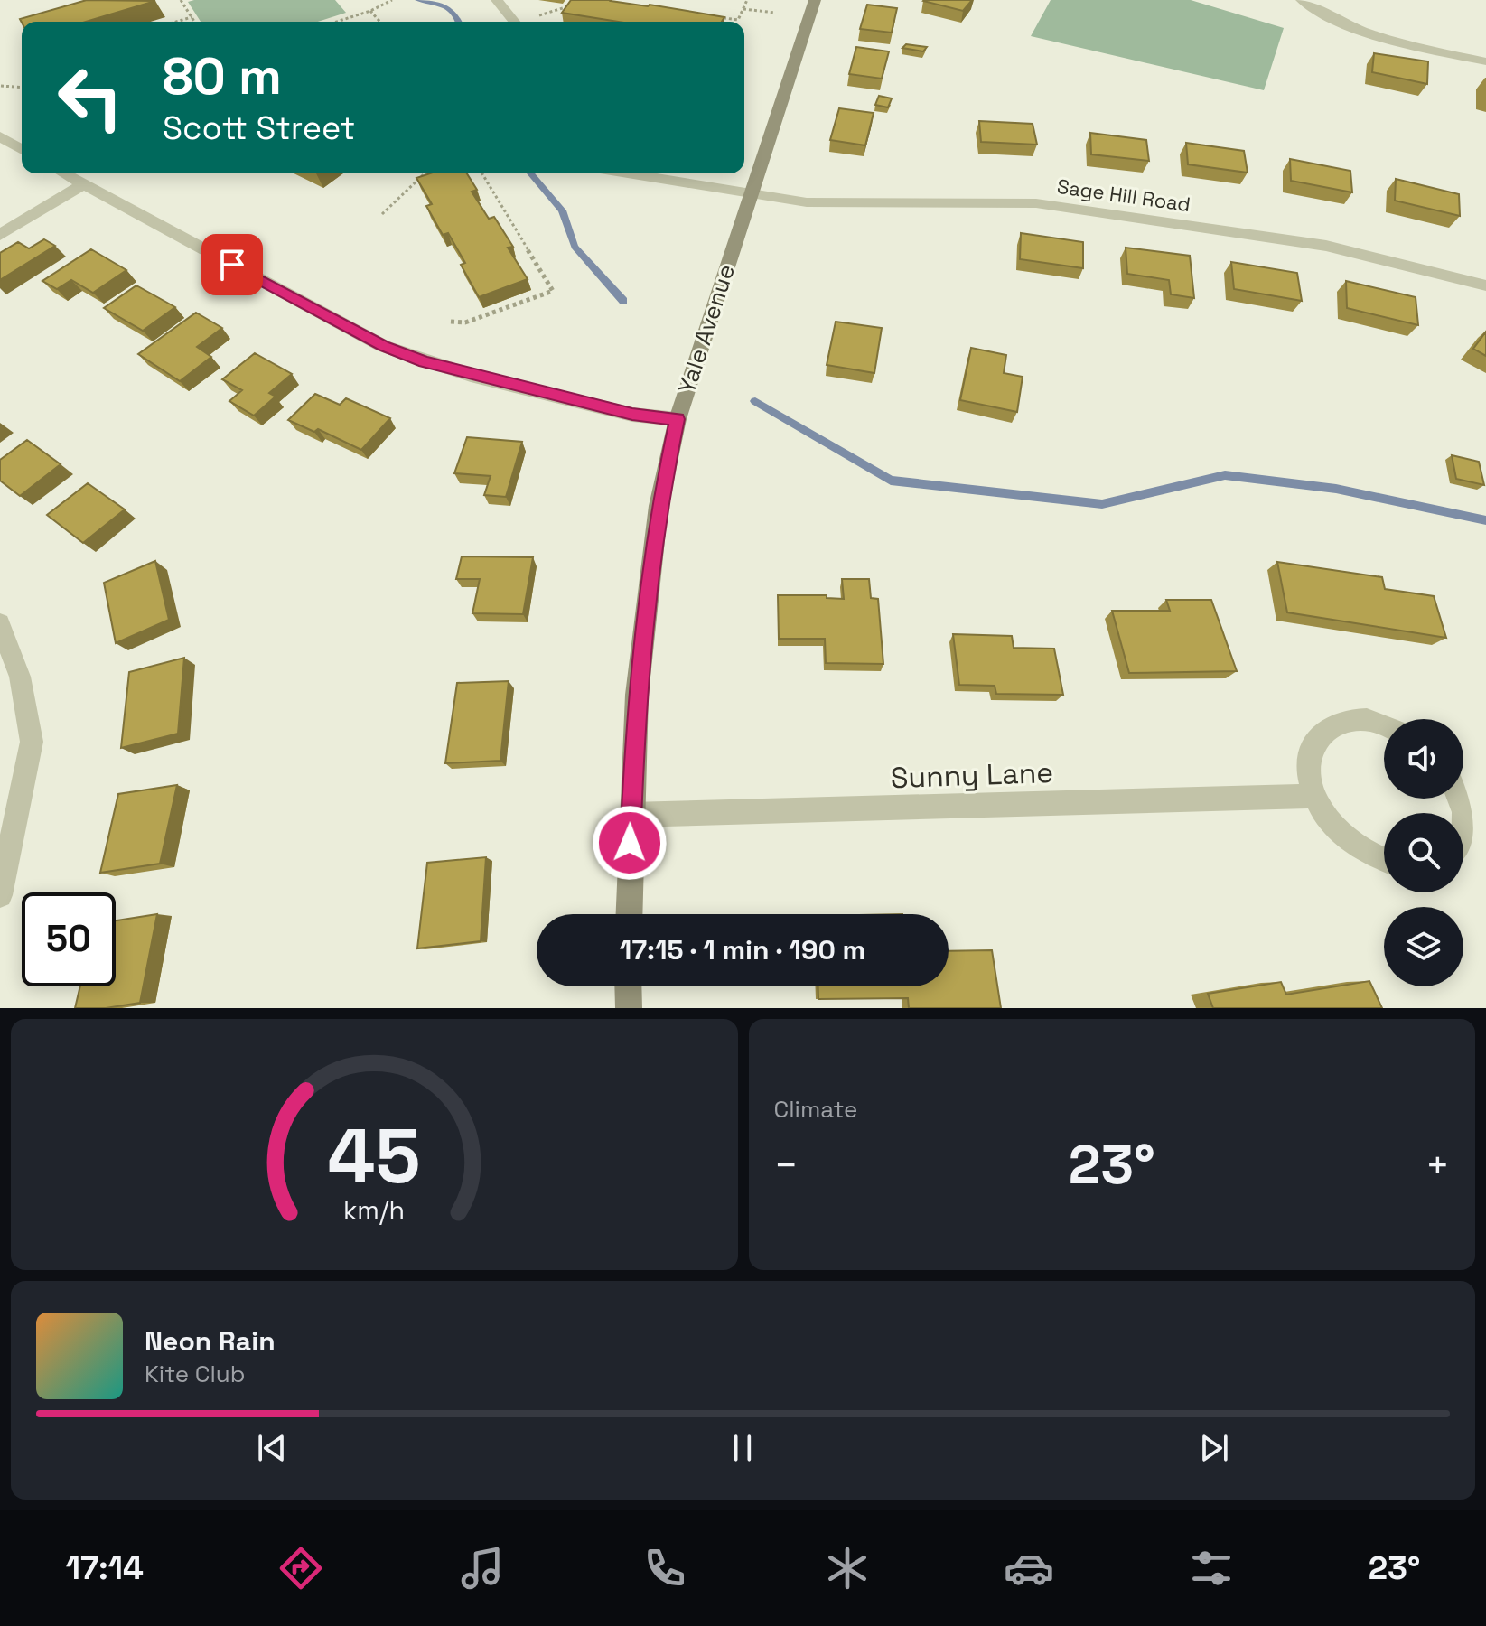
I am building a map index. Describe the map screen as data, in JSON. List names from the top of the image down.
{
  "streets": {
    "main road": ["Yale Avenue"],
    "street": ["Sage Hill Road", "Sunny Lane"]
  },
  "crossings": [
    ["Sage Hill Road", "Yale Avenue"],
    ["Yale Avenue", "Sunny Lane"]
  ],
  "page": {
    "turn": ["80 m", "Scott Street"],
    "limit": "50",
    "trip": "17:15 · 1 min · 190 m",
    "tile": "Climate",
    "heat": ["−", "23°", "+"],
    "song": ["Neon Rain", "Kite Club"],
    "tabs": ["17:14", "23°"],
    "gauge": ["45", "km/h"]
  }
}
